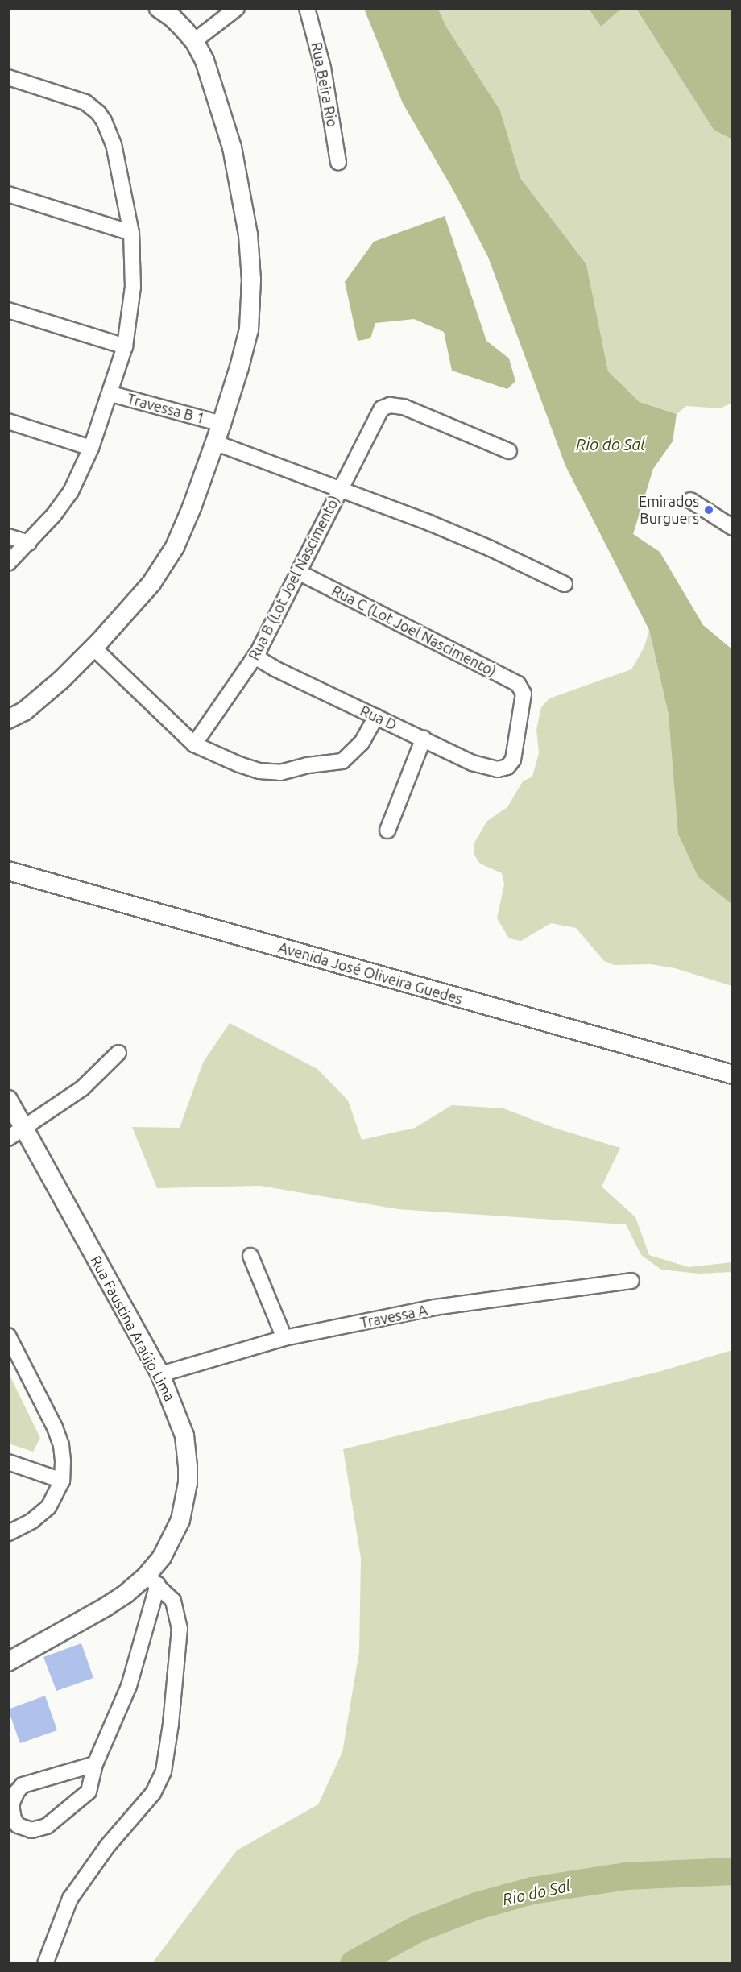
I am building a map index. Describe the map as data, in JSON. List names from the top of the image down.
{
  "streets": {
    "street": [
      "Rua Beira Rio",
      "Travessa B 1",
      "Rua B (Lot Joel Nascimento)",
      "Rua C (Lot Joel Nascimento)",
      "Rua D",
      "Avenida José Oliveira Guedes",
      "Travessa A",
      "Rua Faustina Araújo Lima"
    ]
  },
  "crossings": [
    ["Rua B (Lot Joel Nascimento)", "Rua C (Lot Joel Nascimento)"],
    ["Rua B (Lot Joel Nascimento)", "Rua D"],
    ["Rua C (Lot Joel Nascimento)", "Rua D"],
    ["Travessa A", "Rua Faustina Araújo Lima"]
  ],
  "water": ["Rio do Sal"],
  "places": ["Emirados Burguers"]
}
